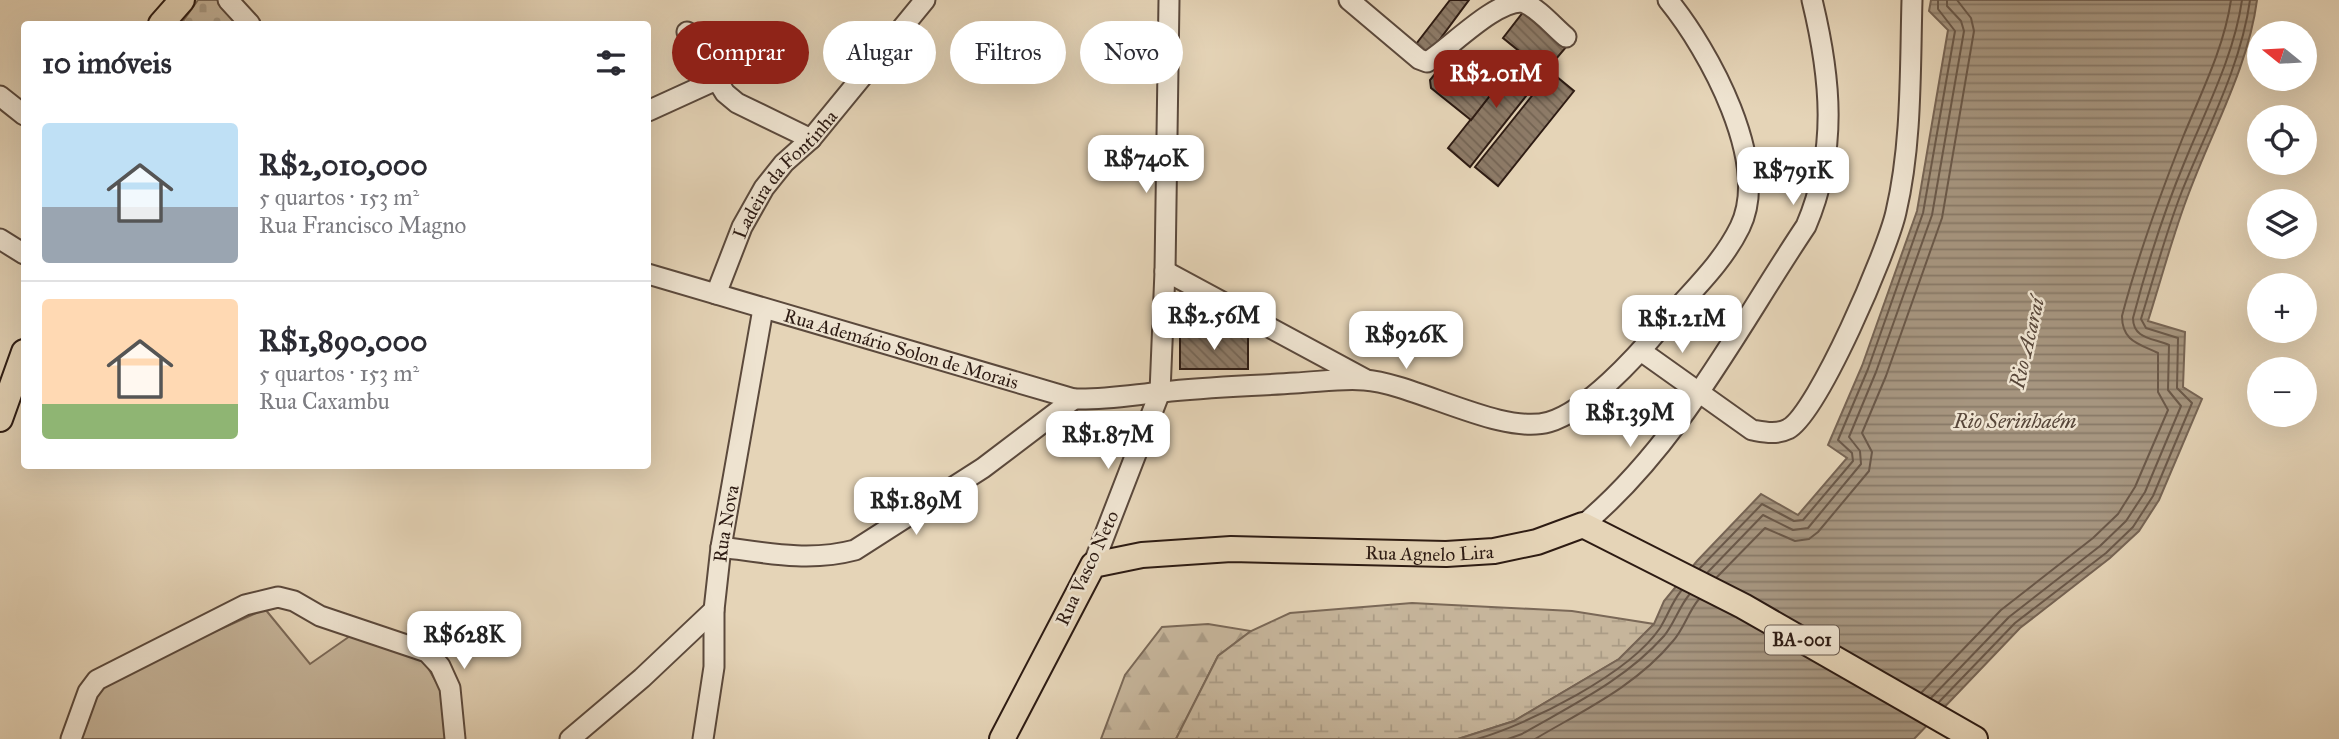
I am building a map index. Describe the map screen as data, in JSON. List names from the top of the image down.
{
  "streets": {
    "main road": ["Rua Agnelo Lira", "Rua Vasco Neto", "BA-001"],
    "street": ["Ladeira da Fontinha", "Rua Ademário Solon de Morais", "Rua Nova"]
  },
  "crossings": [
    ["Ladeira da Fontinha", "Rua Ademário Solon de Morais"],
    ["Rua Ademário Solon de Morais", "Rua Nova"],
    ["Rua Ademário Solon de Morais", "Rua Vasco Neto"],
    ["Rua Agnelo Lira", "Rua Vasco Neto"],
    ["Rua Agnelo Lira", "BA-001"]
  ],
  "water": ["Rio Acaraí", "Rio Serinhaém"],
  "north": "left",
  "page": {
    "map_buttons": ["+", "−"],
    "chip": [
      "Comprar",
      "Alugar",
      "Filtros",
      "Novo"
    ],
    "heading": "10 imóveis",
    "price": [
      "R$2.01M",
      "R$740K",
      "R$791K",
      "R$2.56M",
      "R$1.21M",
      "R$926K",
      "R$1.39M",
      "R$1.87M",
      "R$1.89M",
      "R$628K"
    ],
    "list": [
      {
        "name": "R$2,010,000",
        "note": "5 quartos · 153 m² · Rua Francisco Magno"
      },
      {
        "name": "R$1,890,000",
        "note": "5 quartos · 153 m² · Rua Caxambu"
      }
    ]
  }
}
